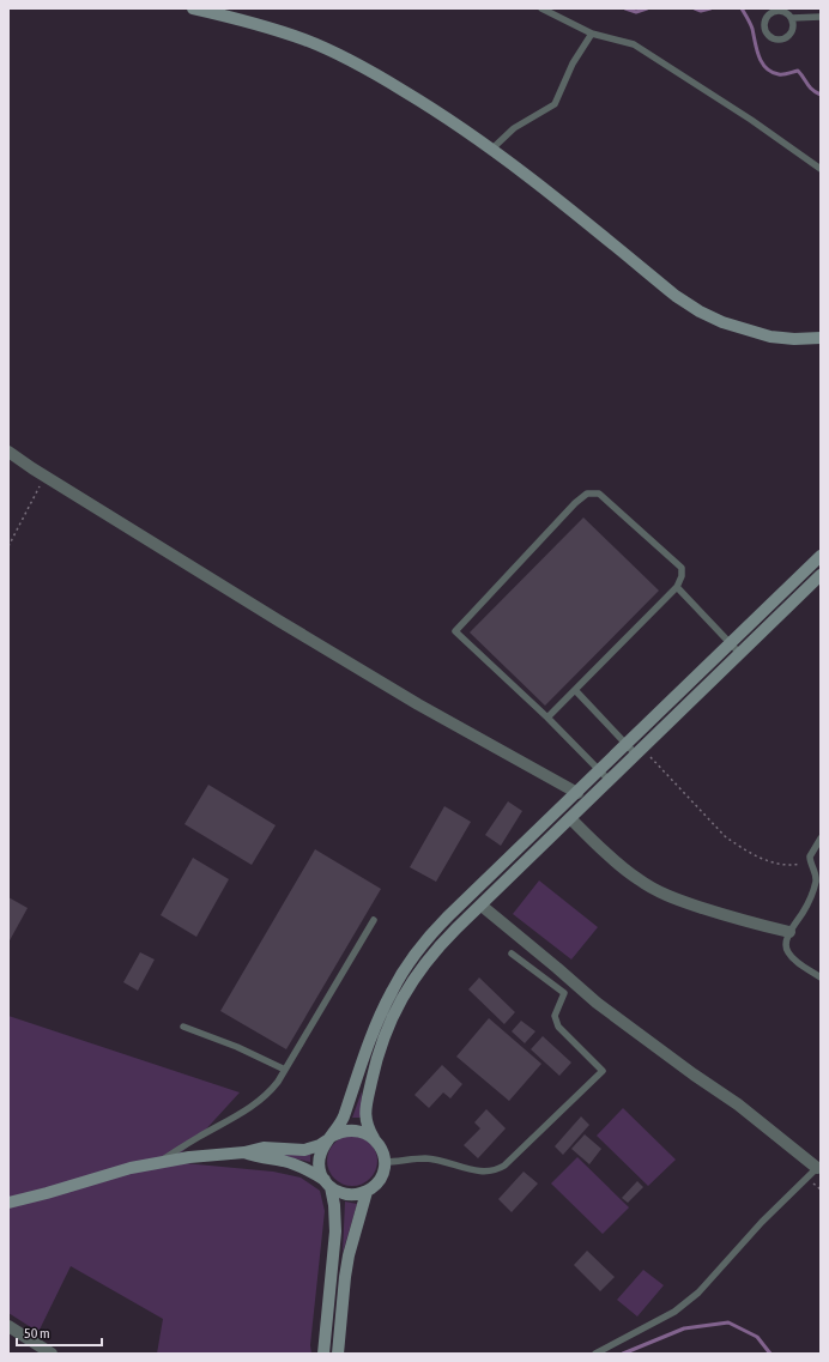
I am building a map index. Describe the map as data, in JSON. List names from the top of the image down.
{
  "scale_bar": "50 m"
}
